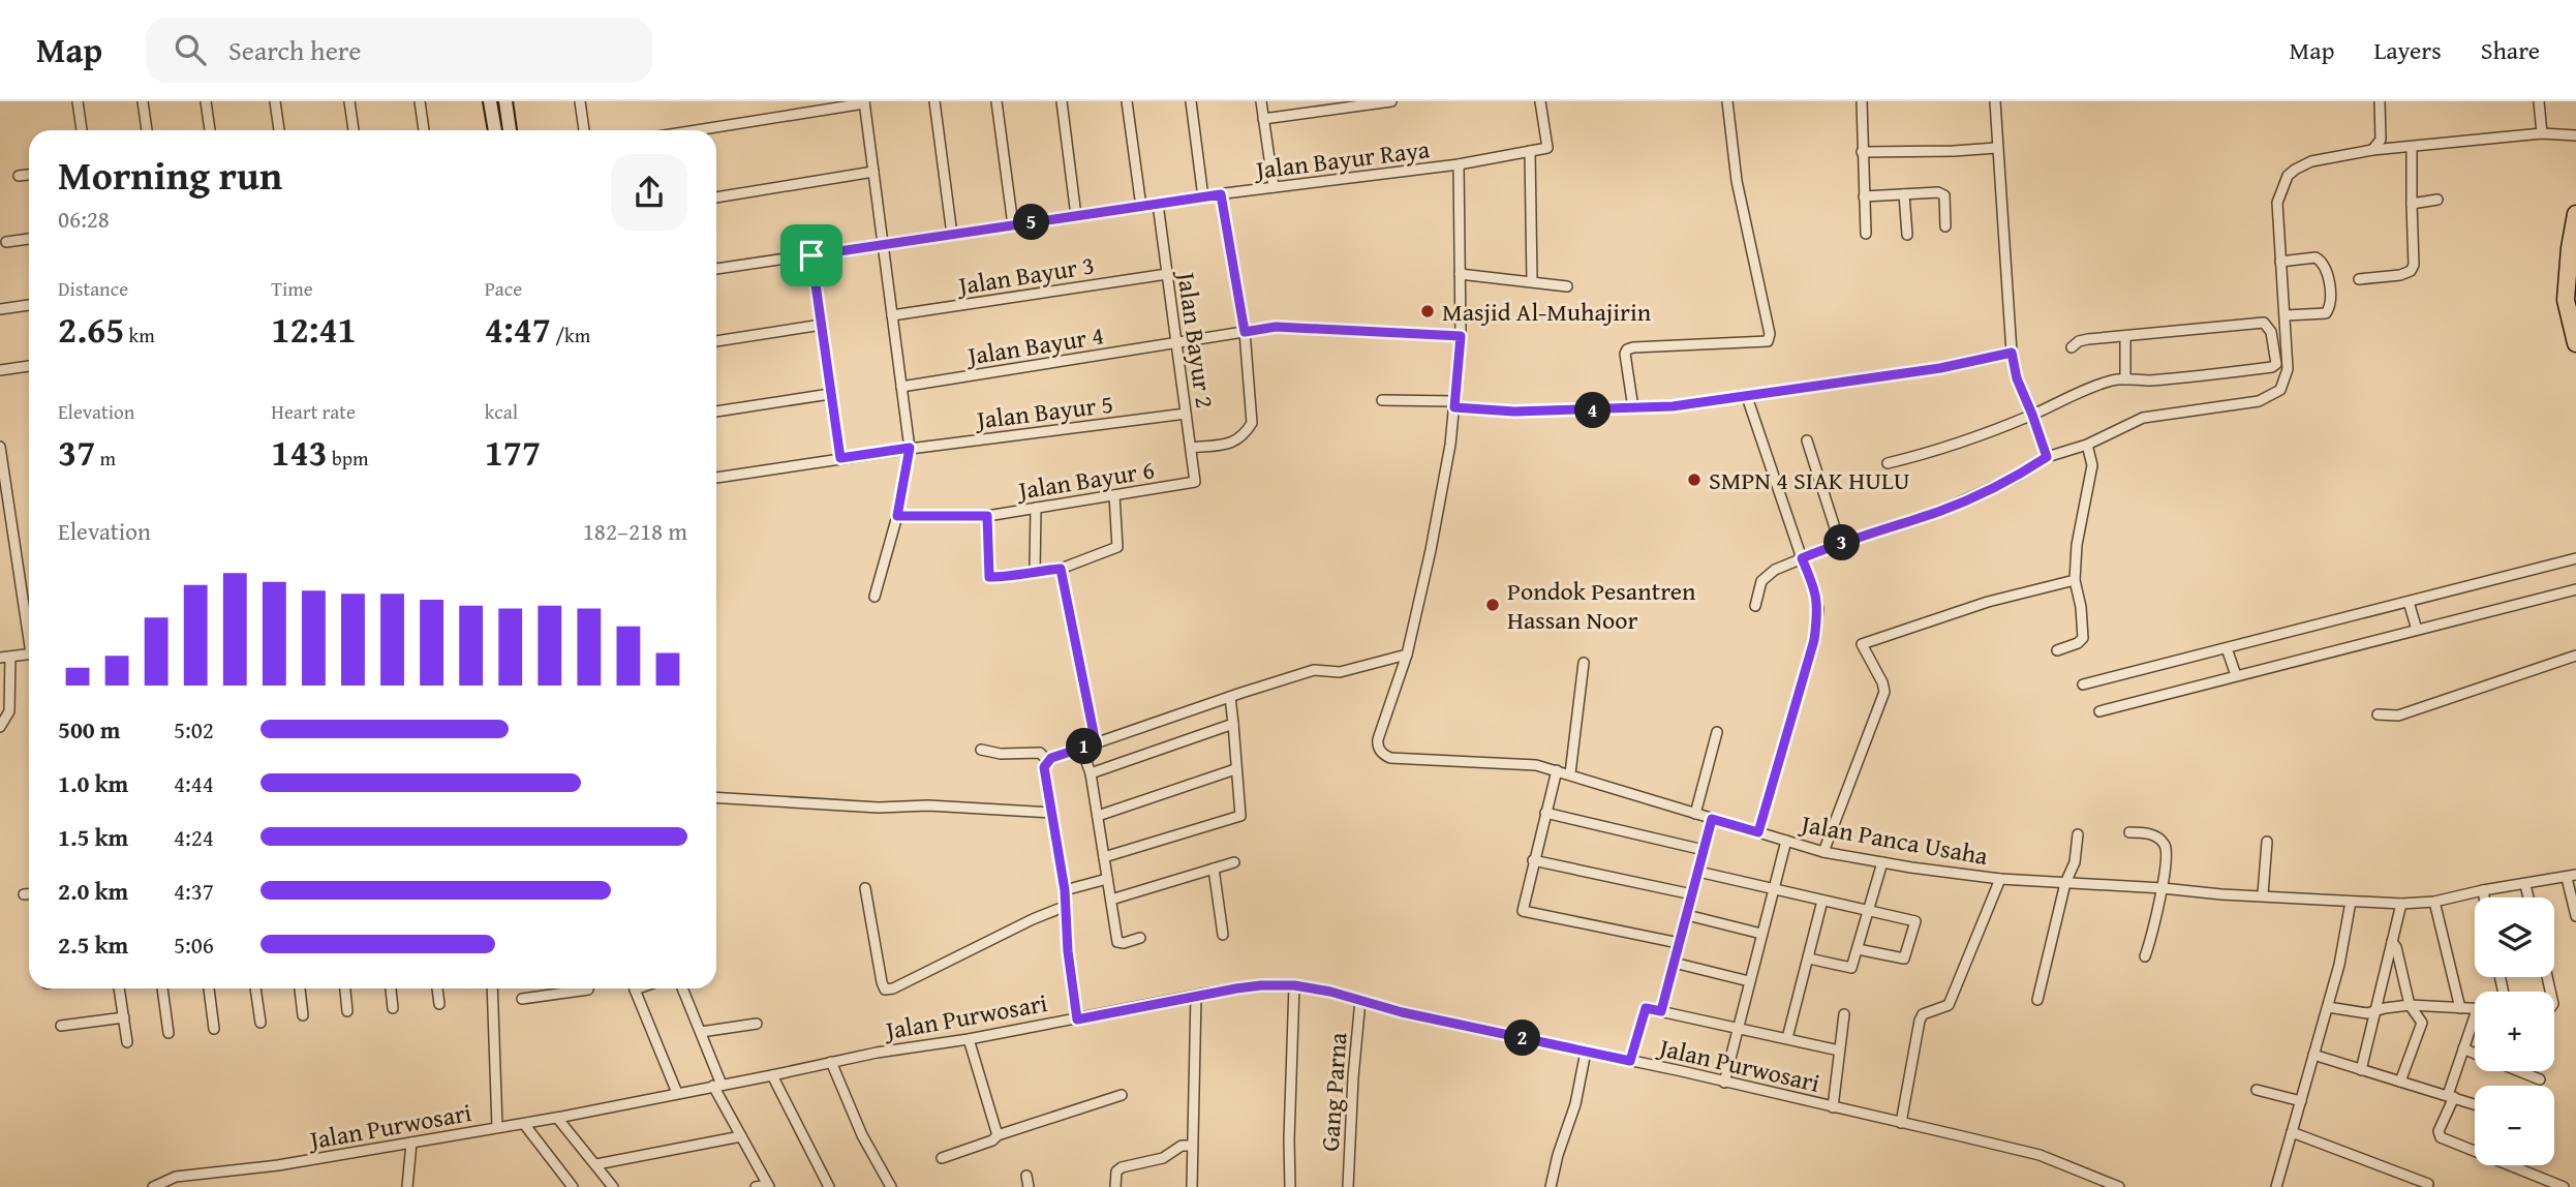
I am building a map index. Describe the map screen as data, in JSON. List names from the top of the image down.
{
  "streets": {
    "street": [
      "Jalan Bayur Raya",
      "Jalan Bayur 3",
      "Jalan Bayur 2",
      "Jalan Bayur 4",
      "Jalan Bayur 5",
      "Jalan Bayur 6",
      "Jalan Panca Usaha",
      "Jalan Purwosari",
      "Gang Parna"
    ]
  },
  "crossings": [
    ["Jalan Bayur Raya", "Jalan Bayur 2"],
    ["Jalan Bayur Raya", "Jalan Panca Usaha"],
    ["Jalan Bayur 3", "Jalan Bayur 2"],
    ["Jalan Bayur 2", "Jalan Bayur 4"],
    ["Jalan Bayur 2", "Jalan Bayur 5"],
    ["Jalan Bayur 2", "Jalan Bayur 6"],
    ["Jalan Bayur 4", "Jalan Panca Usaha"],
    ["Jalan Purwosari", "Gang Parna"]
  ],
  "places": ["Masjid Al-Muhajirin", "SMPN 4 SIAK HULU", "Pondok Pesantren Hassan Noor"],
  "page": {
    "header": "Map",
    "search": "Search here",
    "nav": ["Map", "Layers", "Share"],
    "heading": ["Morning run", "06:28"],
    "pins": [
      "5",
      "4",
      "3",
      "1",
      "2"
    ],
    "stats": [
      ["Distance", "2.65 km"],
      ["Time", "12:41"],
      ["Pace", "4:47 /km"],
      ["Elevation", "37 m"],
      ["Heart rate", "143 bpm"],
      ["kcal", "177"]
    ],
    "chart": ["Elevation", "182–218 m"],
    "list": [
      {
        "name": "500 m",
        "note": "5:02"
      },
      {
        "name": "1.0 km",
        "note": "4:44"
      },
      {
        "name": "1.5 km",
        "note": "4:24"
      },
      {
        "name": "2.0 km",
        "note": "4:37"
      },
      {
        "name": "2.5 km",
        "note": "5:06"
      }
    ],
    "map_buttons": ["+", "−"]
  }
}
